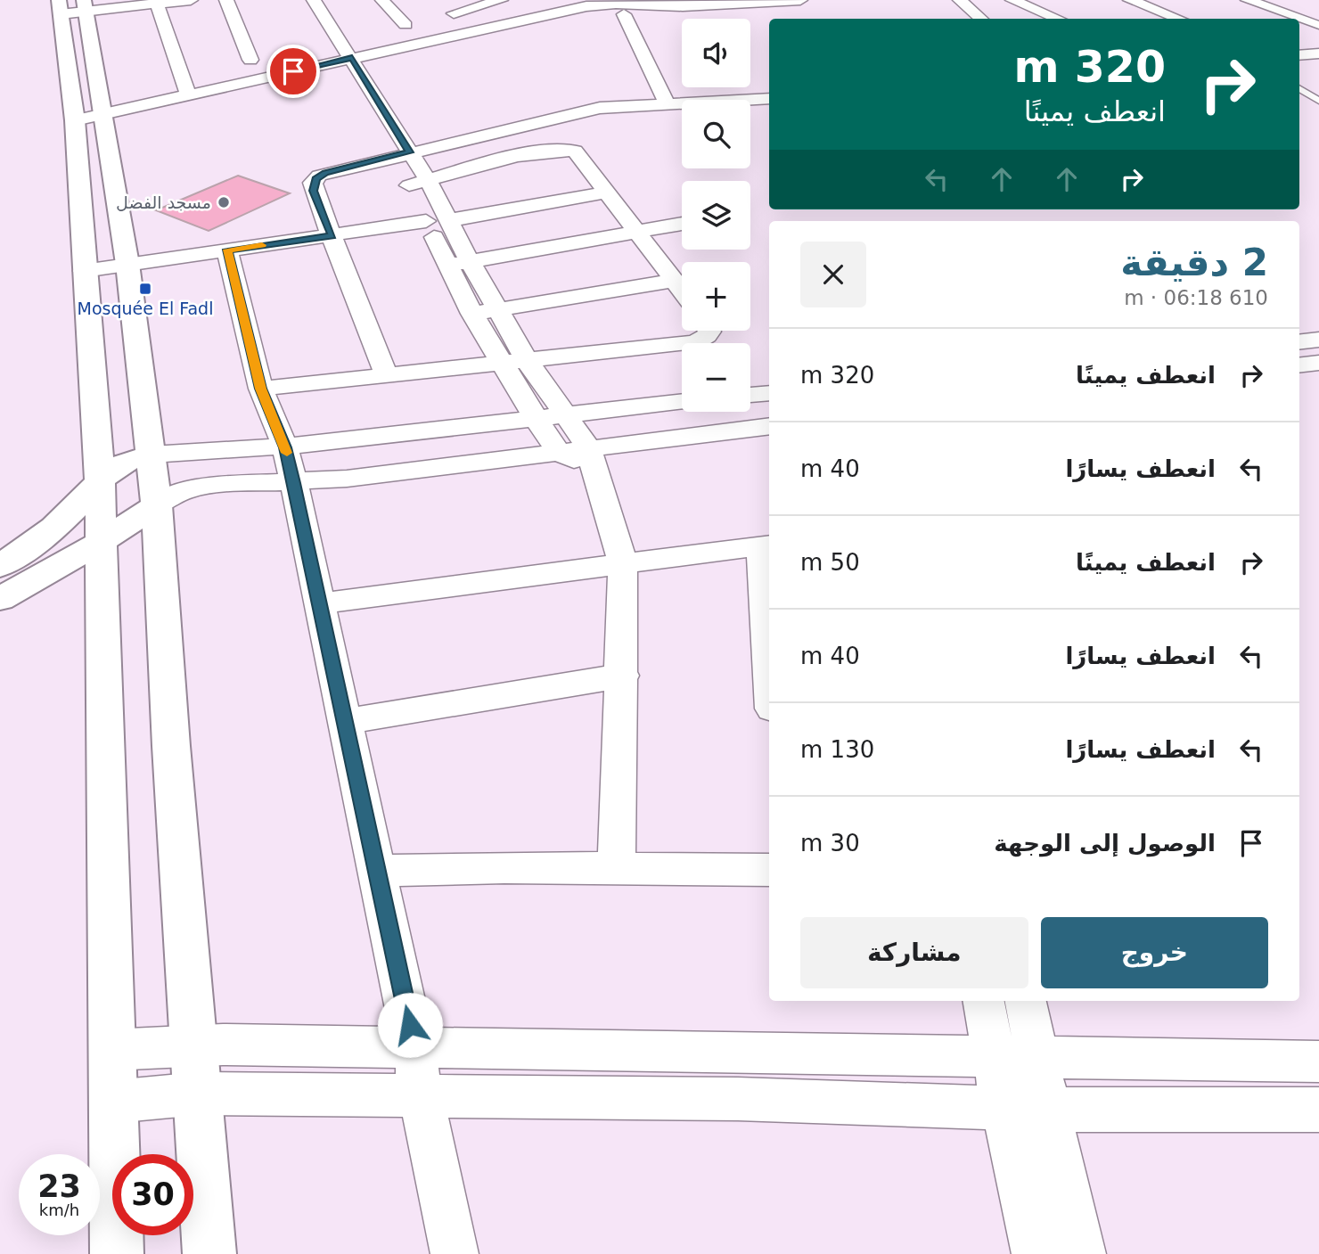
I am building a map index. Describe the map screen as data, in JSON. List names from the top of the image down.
{
  "places": {
    "other": ["مسجد الفضل"],
    "transit": ["Mosquée El Fadl"]
  },
  "page": {
    "map_buttons": ["+", "−"],
    "turn": ["320 m", "انعطف يمينًا"],
    "heading": ["2 دقيقة", "610 m · 06:18"],
    "list": [
      {
        "name": "انعطف يمينًا",
        "value": "320 m"
      },
      {
        "name": "انعطف يسارًا",
        "value": "40 m"
      },
      {
        "name": "انعطف يمينًا",
        "value": "50 m"
      },
      {
        "name": "انعطف يسارًا",
        "value": "40 m"
      },
      {
        "name": "انعطف يسارًا",
        "value": "130 m"
      },
      {
        "name": "الوصول إلى الوجهة",
        "value": "30 m"
      }
    ],
    "buttons": ["خروج", "مشاركة"],
    "speed": "23 km/h",
    "limit": "30"
  }
}
